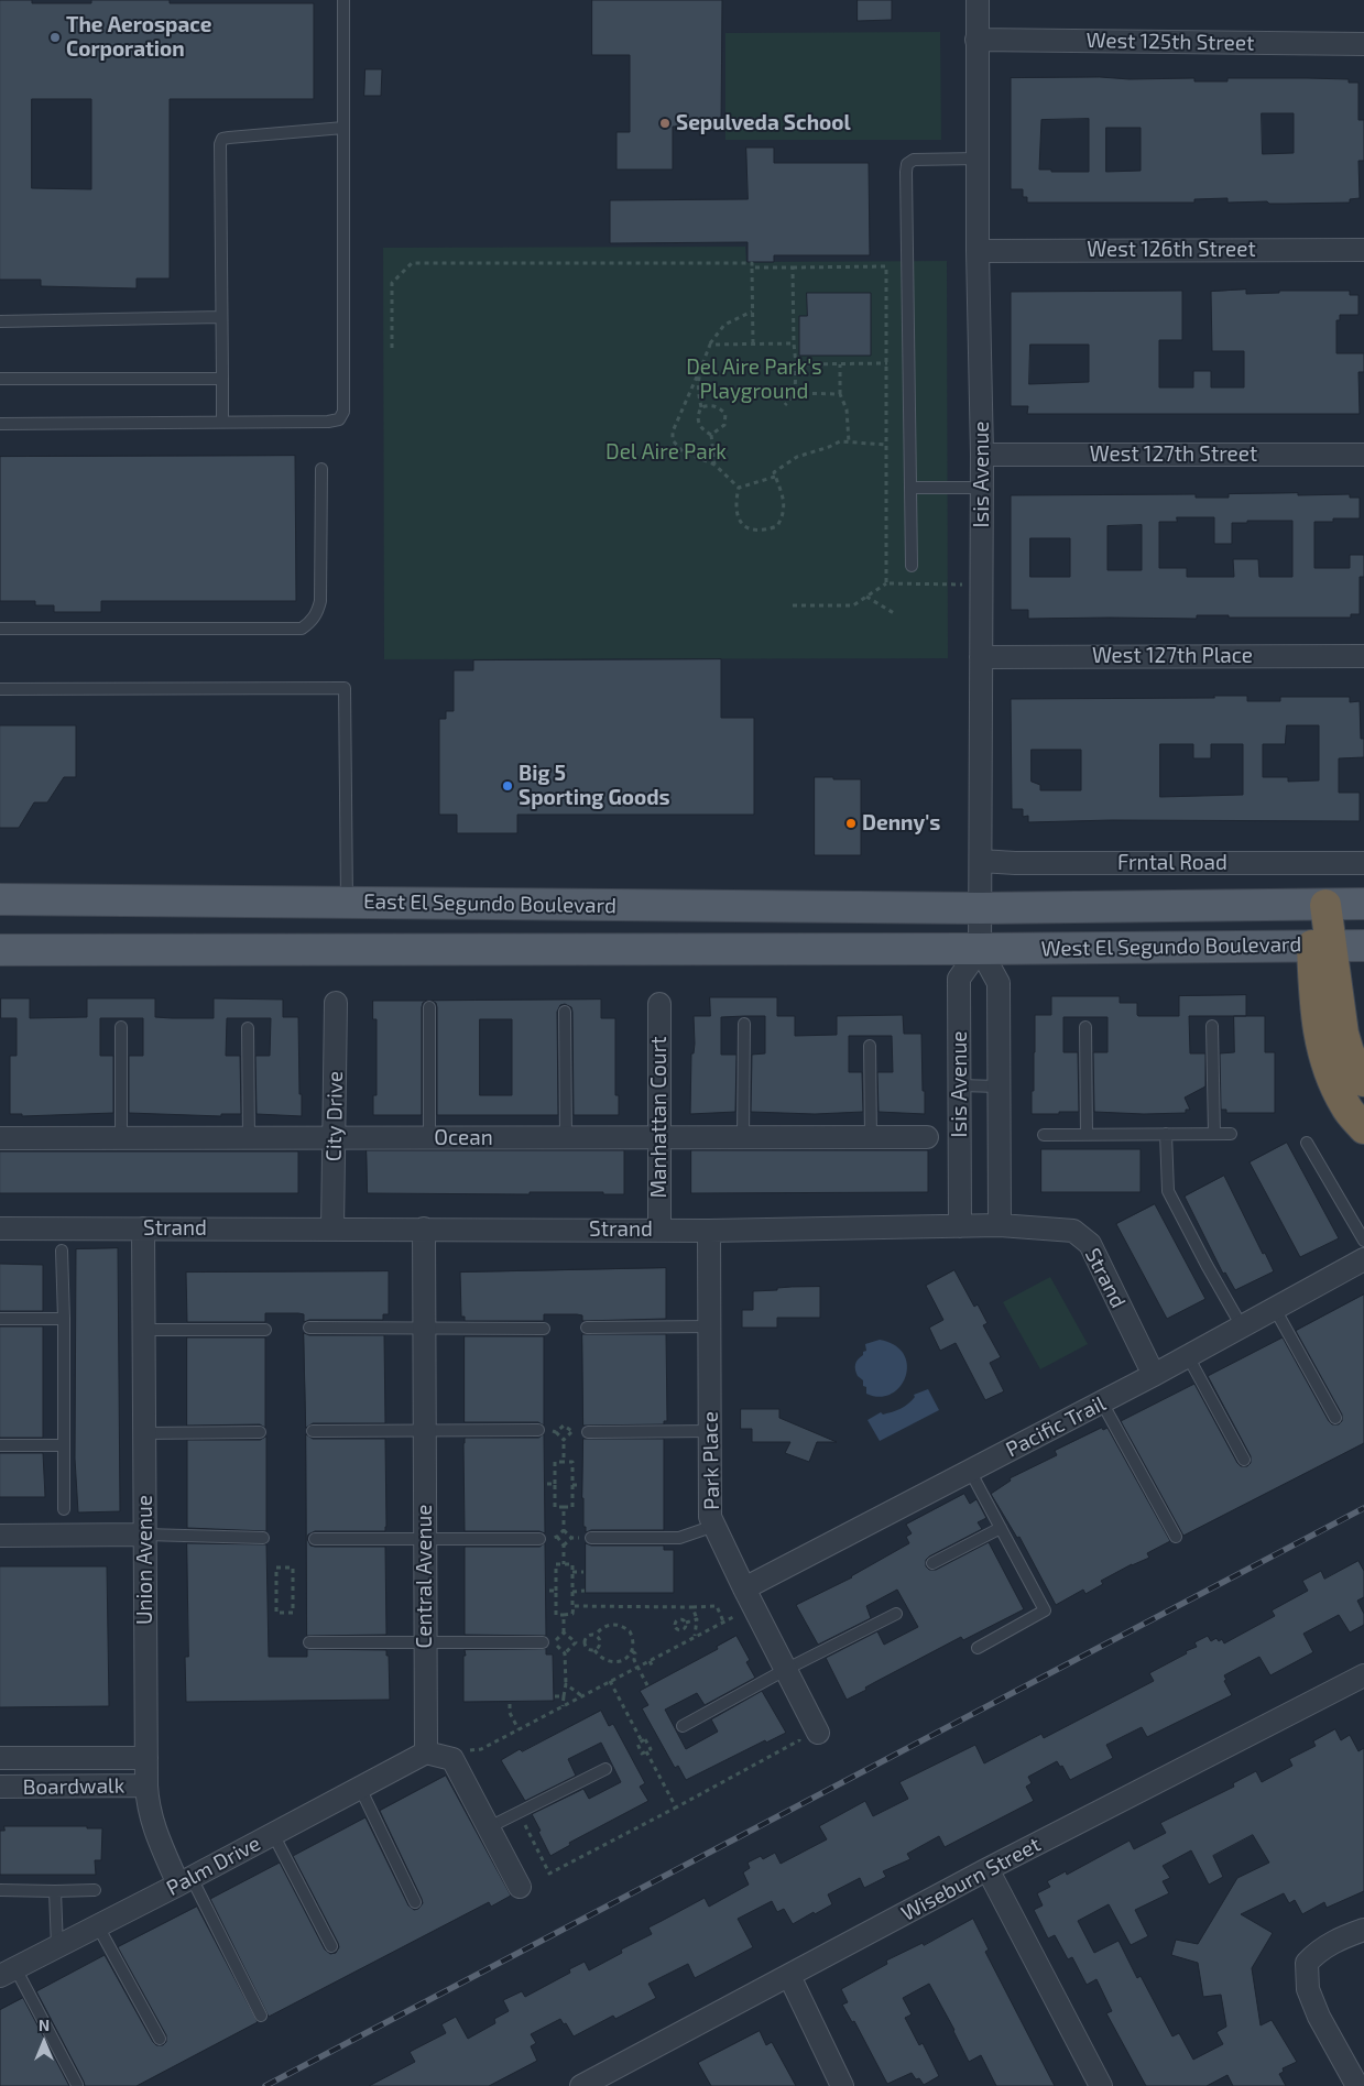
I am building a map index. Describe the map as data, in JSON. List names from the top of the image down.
{
  "streets": {
    "main road": ["East El Segundo Boulevard", "West El Segundo Boulevard"],
    "street": [
      "West 125th Street",
      "West 126th Street",
      "West 127th Street",
      "Isis Avenue",
      "West 127th Place",
      "Frntal Road",
      "City Drive",
      "Manhattan Court",
      "Ocean",
      "Strand",
      "Pacific Trail",
      "Park Place",
      "Union Avenue",
      "Central Avenue",
      "Boardwalk",
      "Palm Drive",
      "Wiseburn Street"
    ]
  },
  "crossings": [
    ["West 125th Street", "Isis Avenue"],
    ["West 126th Street", "Isis Avenue"],
    ["West 127th Street", "Isis Avenue"],
    ["Isis Avenue", "West 127th Place"],
    ["Isis Avenue", "Frntal Road"],
    ["Isis Avenue", "East El Segundo Boulevard"],
    ["Isis Avenue", "West El Segundo Boulevard"],
    ["Isis Avenue", "Strand"],
    ["East El Segundo Boulevard", "West El Segundo Boulevard"],
    ["City Drive", "Ocean"],
    ["City Drive", "Strand"],
    ["Manhattan Court", "Ocean"],
    ["Manhattan Court", "Strand"],
    ["Strand", "Pacific Trail"],
    ["Strand", "Park Place"],
    ["Strand", "Union Avenue"],
    ["Strand", "Central Avenue"],
    ["Pacific Trail", "Park Place"],
    ["Union Avenue", "Boardwalk"],
    ["Union Avenue", "Palm Drive"],
    ["Central Avenue", "Palm Drive"]
  ],
  "parks": ["Del Aire Park's Playground", "Del Aire Park"],
  "places": [
    "The Aerospace Corporation",
    "Sepulveda School",
    "Big 5 Sporting Goods",
    "Denny's"
  ],
  "north": "top"
}
